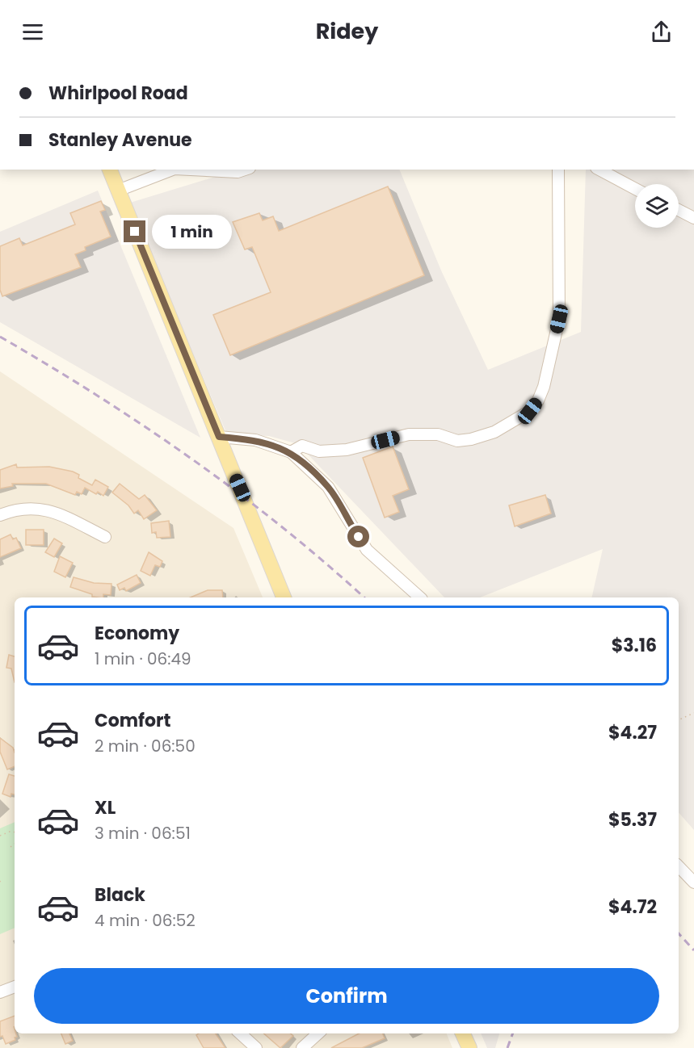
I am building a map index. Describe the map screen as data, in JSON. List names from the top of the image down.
{
  "page": {
    "header": "Ridey",
    "banner": ["Whirlpool Road", "Stanley Avenue"],
    "bubble": "1 min",
    "list": [
      {
        "name": "Economy",
        "note": "1 min · 06:49",
        "value": "$3.16"
      },
      {
        "name": "Comfort",
        "note": "2 min · 06:50",
        "value": "$4.27"
      },
      {
        "name": "XL",
        "note": "3 min · 06:51",
        "value": "$5.37"
      },
      {
        "name": "Black",
        "note": "4 min · 06:52",
        "value": "$4.72"
      }
    ],
    "buttons": "Confirm"
  }
}
